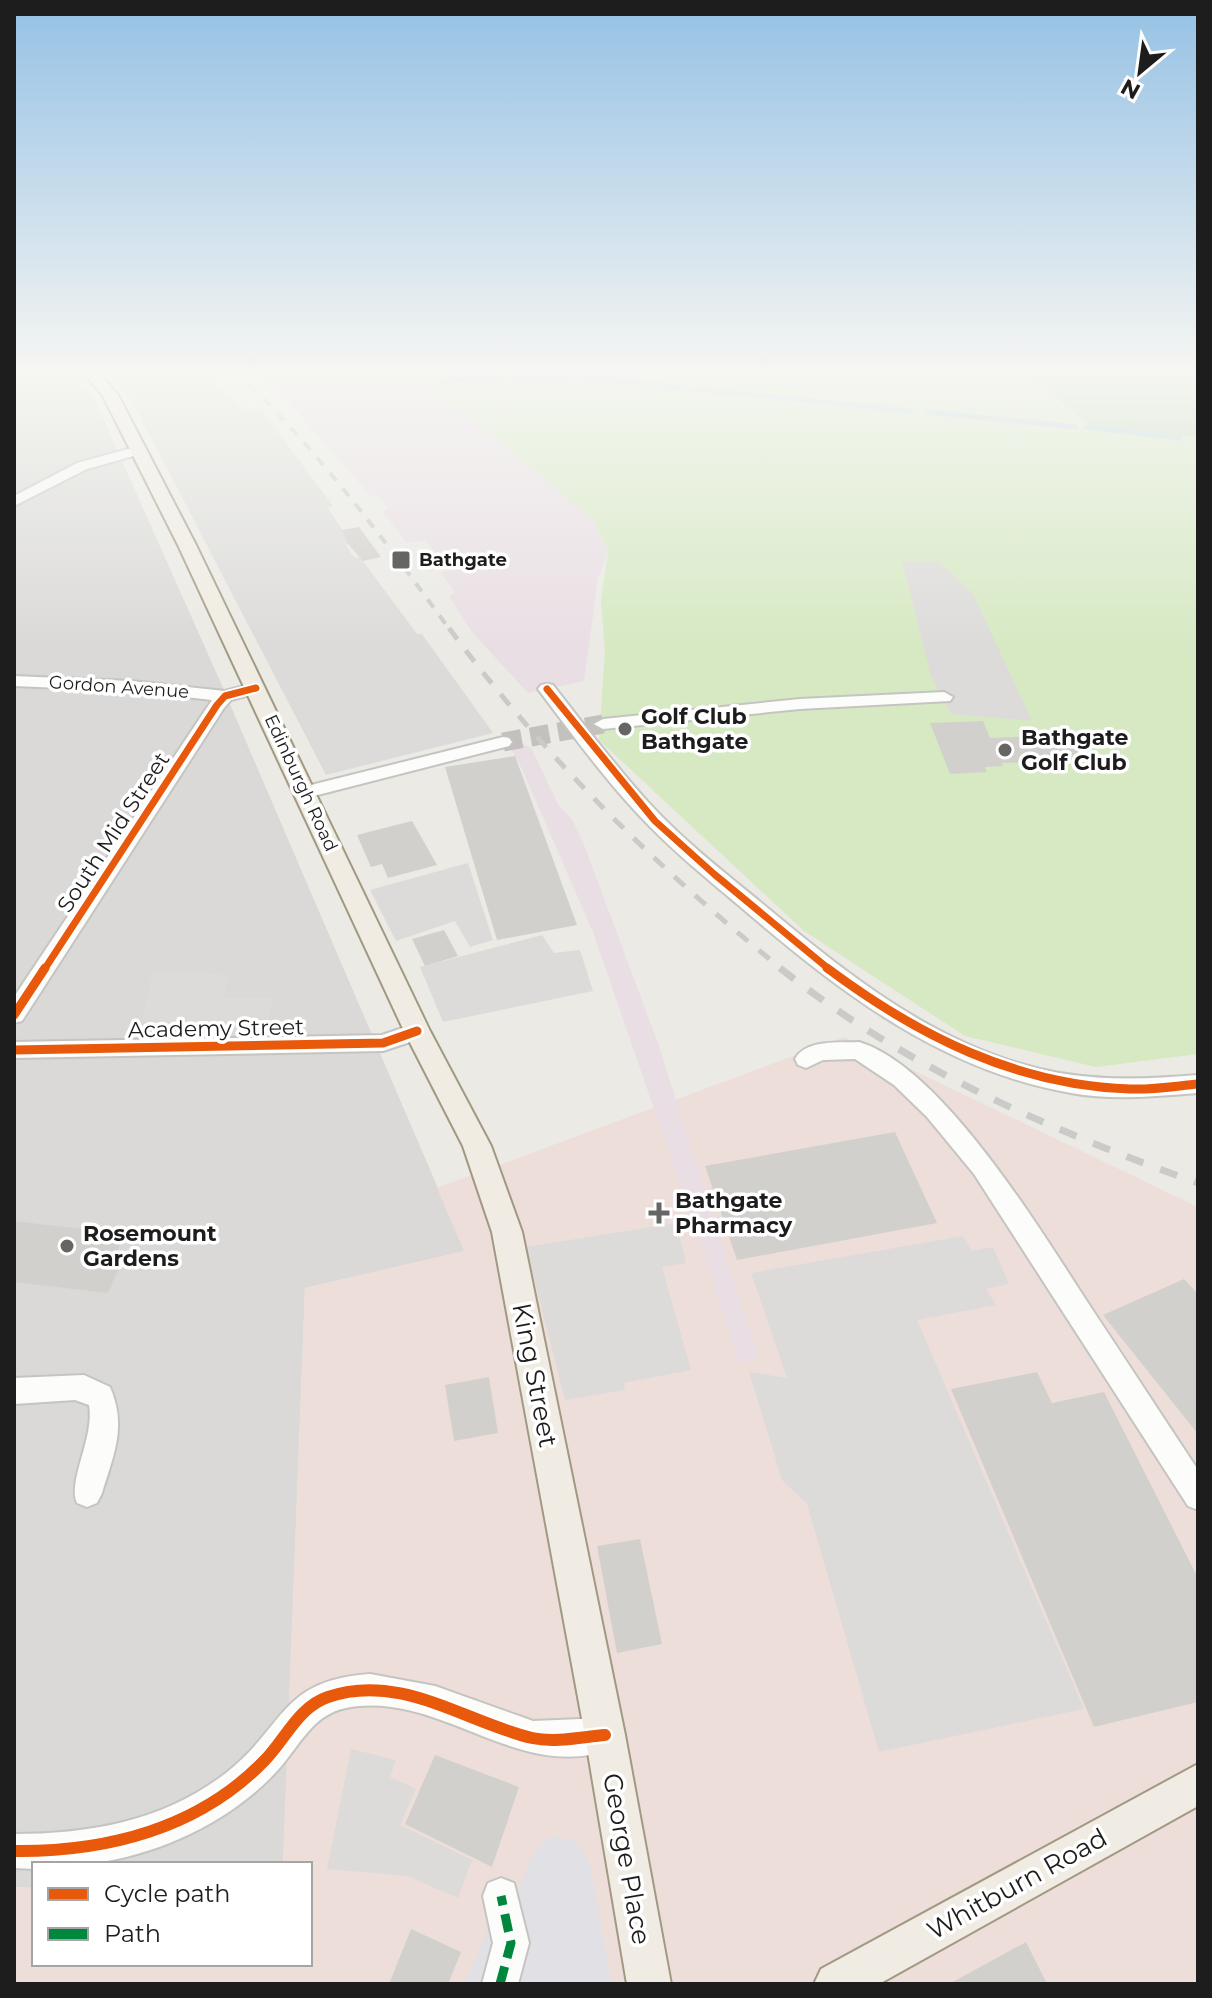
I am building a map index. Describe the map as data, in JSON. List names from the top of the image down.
{
  "streets": {
    "main road": [
      "Edinburgh Road",
      "King Street",
      "George Place",
      "Whitburn Road"
    ],
    "street": ["Gordon Avenue", "South Mid Street", "Academy Street"]
  },
  "crossings": [
    ["Gordon Avenue", "South Mid Street"],
    ["Edinburgh Road", "Academy Street"],
    ["Edinburgh Road", "King Street"],
    ["Academy Street", "King Street"],
    ["King Street", "George Place"]
  ],
  "places": {
    "transit": ["Bathgate"],
    "other": ["Golf Club Bathgate", "Bathgate Golf Club", "Rosemount Gardens"],
    "health": ["Bathgate Pharmacy"]
  },
  "legend": ["Cycle path", "Path"],
  "north": "bottom left"
}
